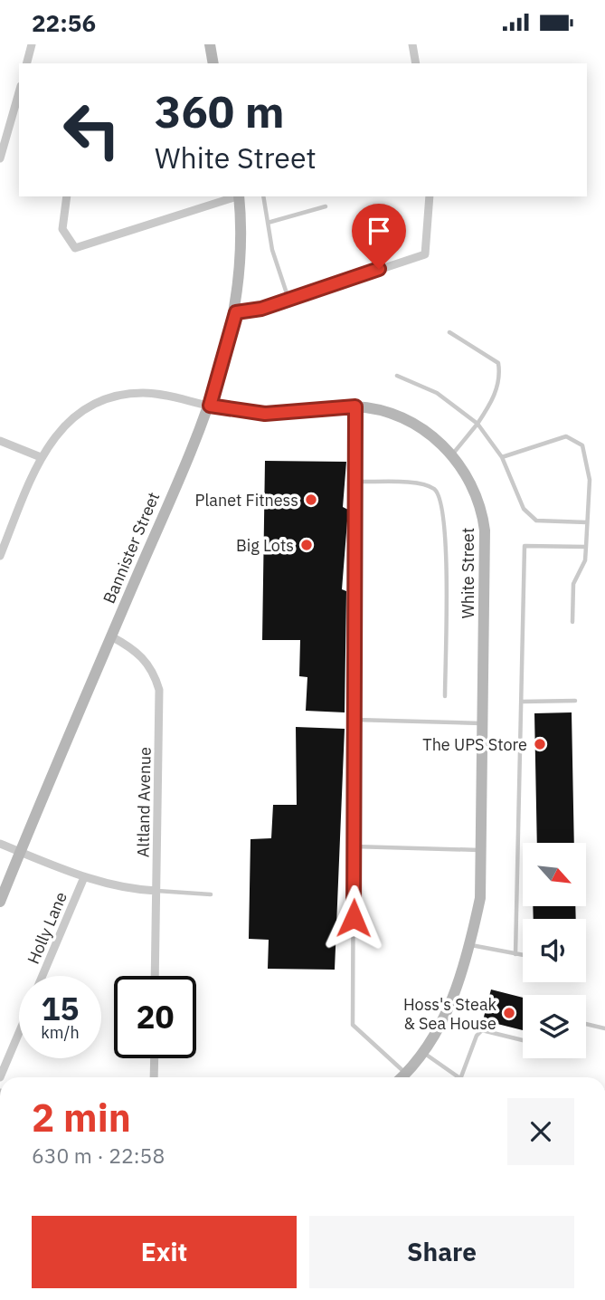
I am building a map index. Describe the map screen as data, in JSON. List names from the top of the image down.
{
  "streets": {
    "street": [
      "Bannister Street",
      "White Street",
      "Altland Avenue",
      "Holly Lane"
    ]
  },
  "crossings": [
    ["Bannister Street", "White Street"],
    ["Bannister Street", "Altland Avenue"]
  ],
  "places": [
    "Planet Fitness",
    "Big Lots",
    "The UPS Store",
    "Hoss's Steak & Sea House"
  ],
  "north": "bottom right",
  "page": {
    "status": "22:56",
    "turn": ["360 m", "White Street"],
    "speed": "15 km/h",
    "limit": "20",
    "heading": ["2 min", "630 m · 22:58"],
    "buttons": ["Exit", "Share"]
  }
}
